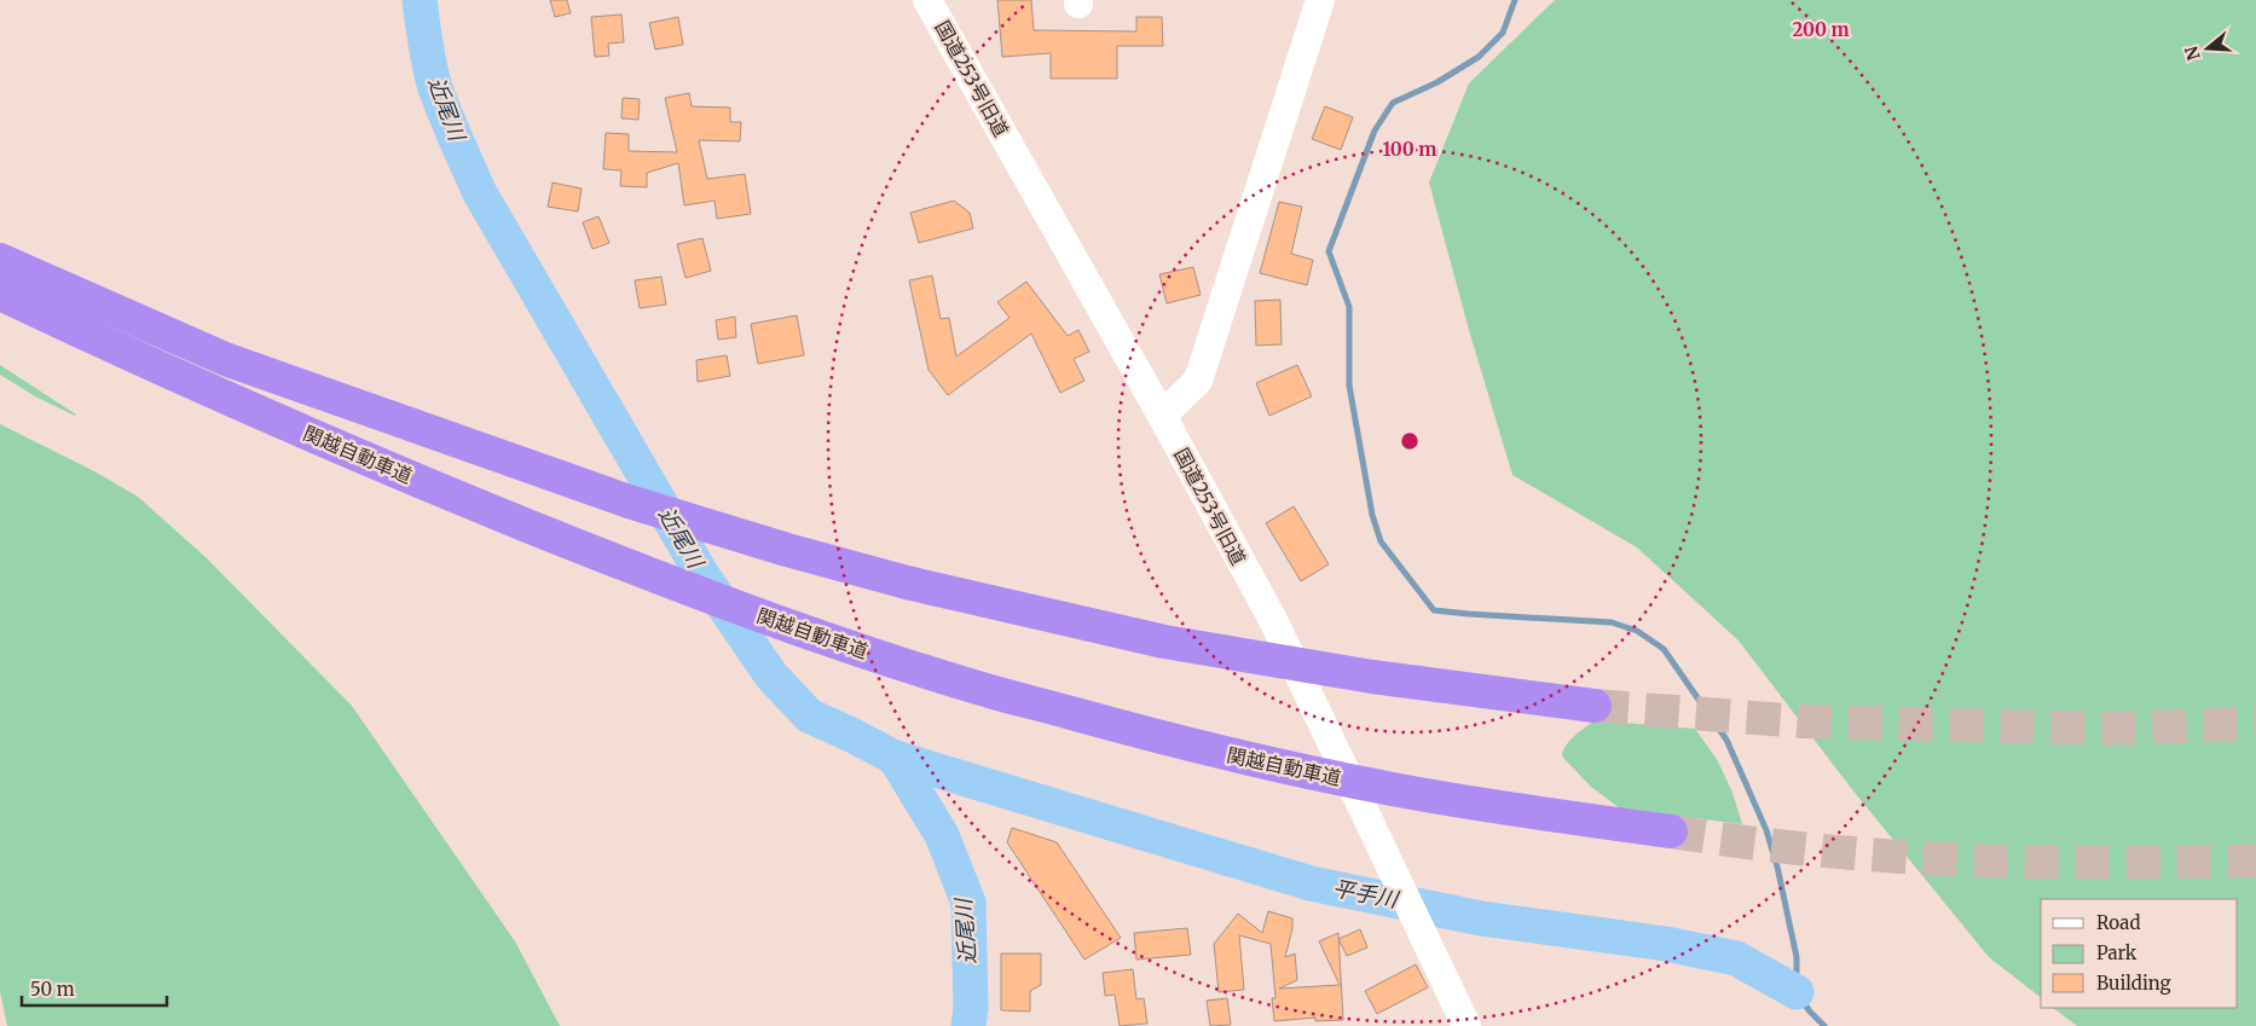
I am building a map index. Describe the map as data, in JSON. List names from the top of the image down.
{
  "streets": {
    "highway": ["関越自動車道"],
    "street": ["国道253号旧道"]
  },
  "water": ["近尾川", "平手川"],
  "legend": ["Road", "Park", "Building"],
  "scale_bar": "50 m",
  "north": "left",
  "rings": ["200 m", "100 m"]
}
